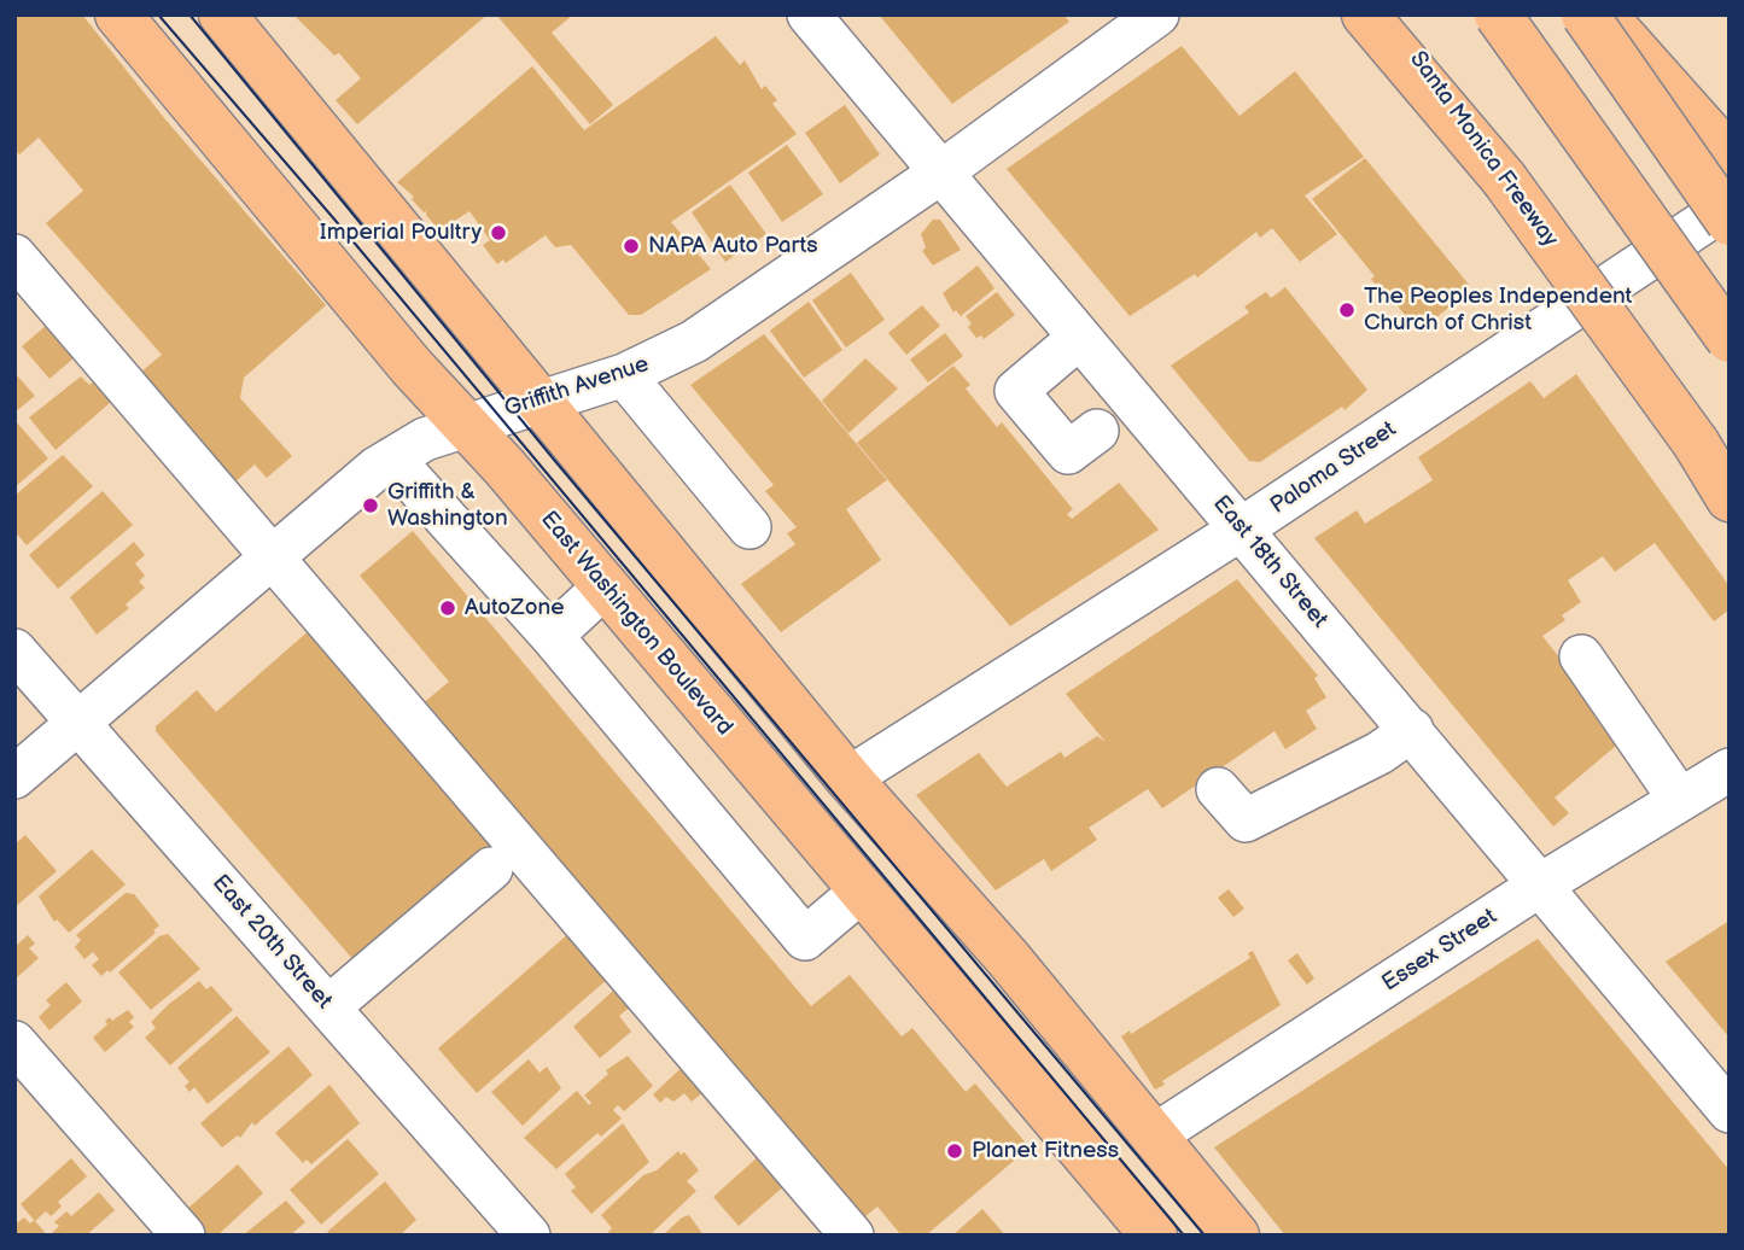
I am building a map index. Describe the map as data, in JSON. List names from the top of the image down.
{
  "streets": {
    "main road": ["Santa Monica Freeway", "East Washington Boulevard"],
    "street": [
      "Griffith Avenue",
      "Paloma Street",
      "East 18th Street",
      "East 20th Street",
      "Essex Street"
    ]
  },
  "crossings": [
    ["Griffith Avenue", "East 18th Street"],
    ["Griffith Avenue", "East Washington Boulevard"],
    ["Griffith Avenue", "East 20th Street"],
    ["Paloma Street", "East 18th Street"],
    ["East 18th Street", "Essex Street"]
  ],
  "places": [
    "Imperial Poultry",
    "NAPA Auto Parts",
    "The Peoples Independent Church of Christ",
    "Griffith & Washington",
    "AutoZone",
    "Planet Fitness"
  ]
}
